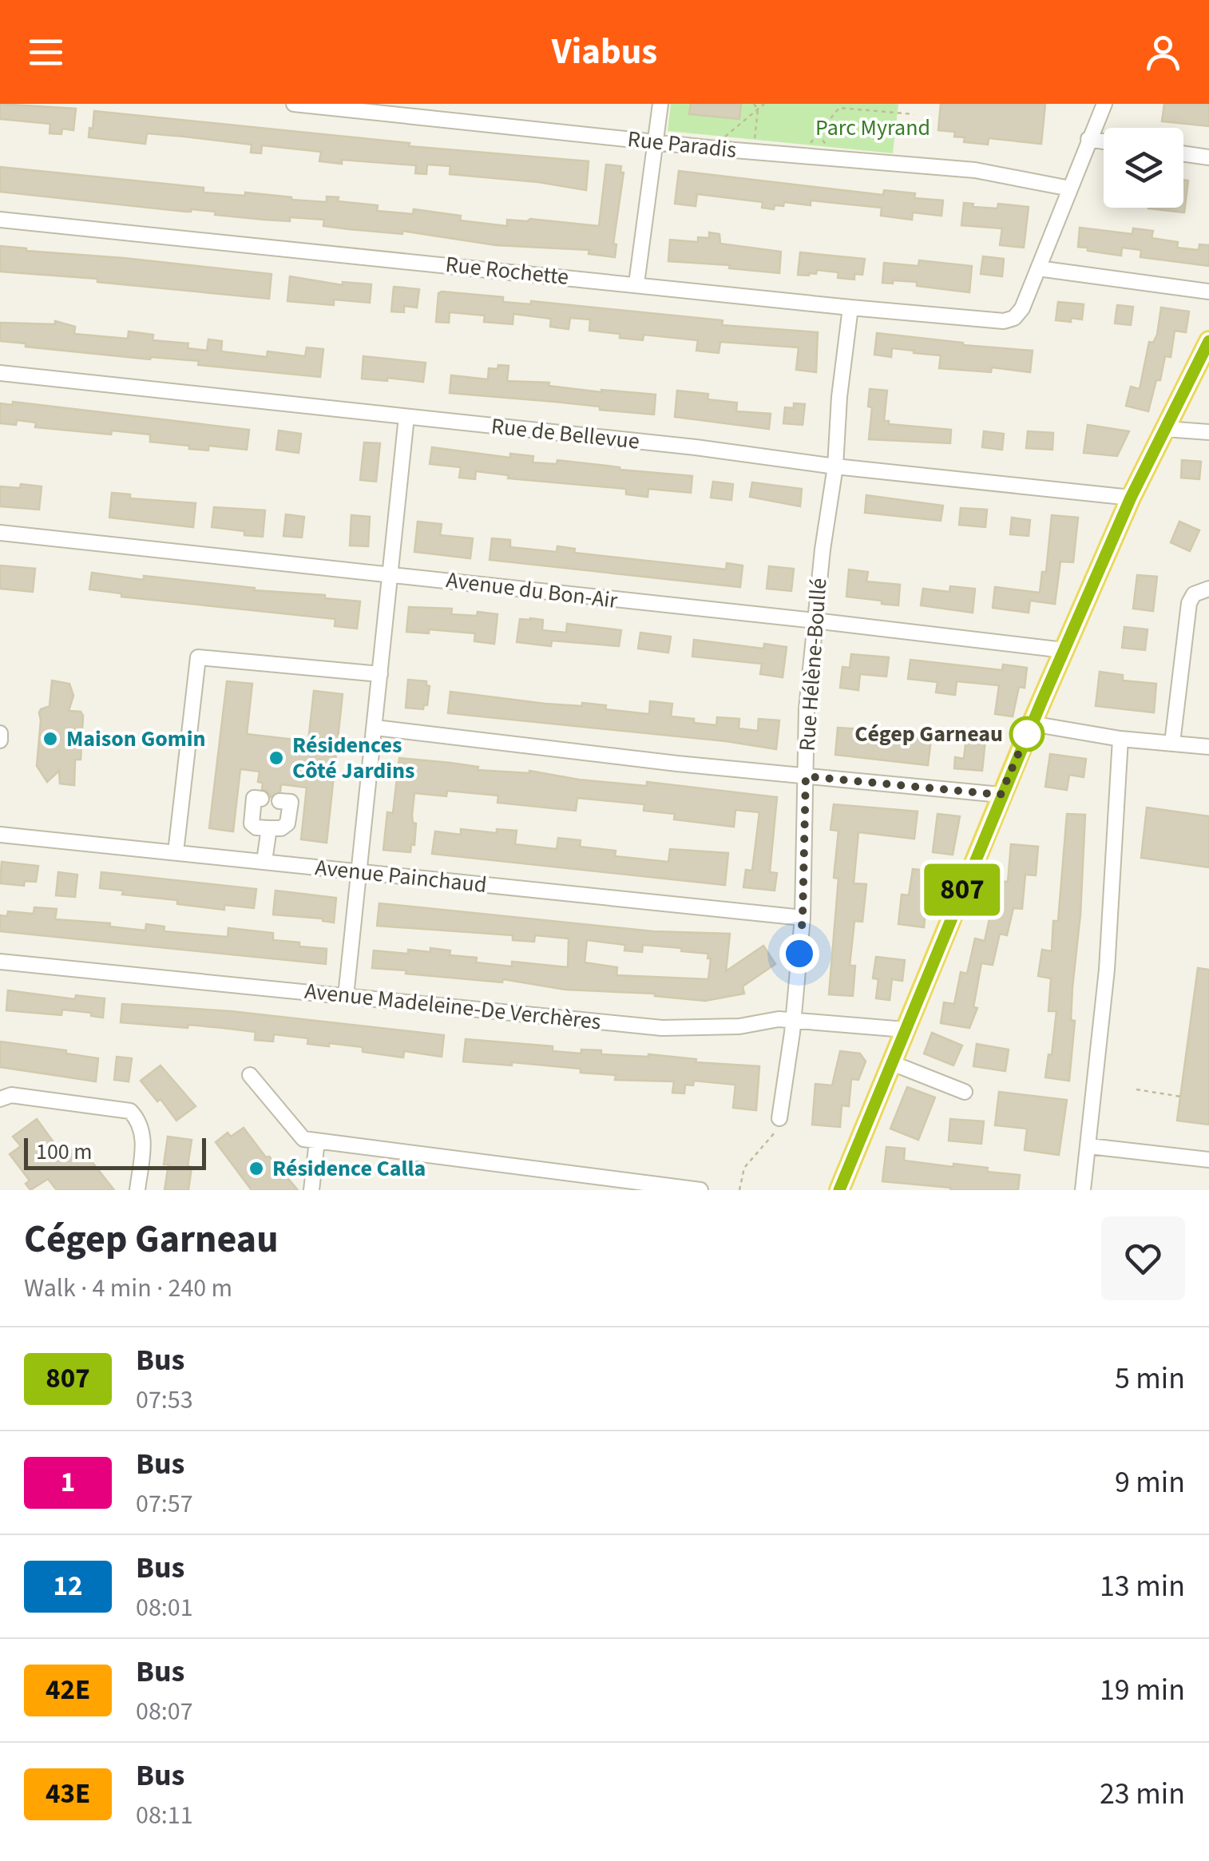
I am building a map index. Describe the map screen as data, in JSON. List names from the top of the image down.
{
  "streets": {
    "street": [
      "Rue Paradis",
      "Rue Rochette",
      "Rue de Bellevue",
      "Avenue du Bon-Air",
      "Rue Hélène-Boullé",
      "Avenue Painchaud",
      "Avenue Madeleine-De Verchères"
    ]
  },
  "crossings": [
    ["Rue Rochette", "Rue Hélène-Boullé"],
    ["Rue de Bellevue", "Rue Hélène-Boullé"],
    ["Avenue du Bon-Air", "Rue Hélène-Boullé"],
    ["Rue Hélène-Boullé", "Avenue Painchaud"],
    ["Rue Hélène-Boullé", "Avenue Madeleine-De Verchères"]
  ],
  "parks": ["Parc Myrand"],
  "places": [
    "Cégep Garneau",
    "Maison Gomin",
    "Résidences Côté Jardins",
    "Résidence Calla"
  ],
  "lines": ["bus line 807"],
  "scale_bar": "100 m",
  "page": {
    "header": "Viabus",
    "on_map": "807",
    "scale": "100 m",
    "heading": ["Cégep Garneau", "Walk · 4 min · 240 m"],
    "list": [
      {
        "mark": "807",
        "name": "Bus",
        "note": "07:53",
        "value": "5 min"
      },
      {
        "mark": "1",
        "name": "Bus",
        "note": "07:57",
        "value": "9 min"
      },
      {
        "mark": "12",
        "name": "Bus",
        "note": "08:01",
        "value": "13 min"
      },
      {
        "mark": "42E",
        "name": "Bus",
        "note": "08:07",
        "value": "19 min"
      },
      {
        "mark": "43E",
        "name": "Bus",
        "note": "08:11",
        "value": "23 min"
      }
    ]
  }
}
